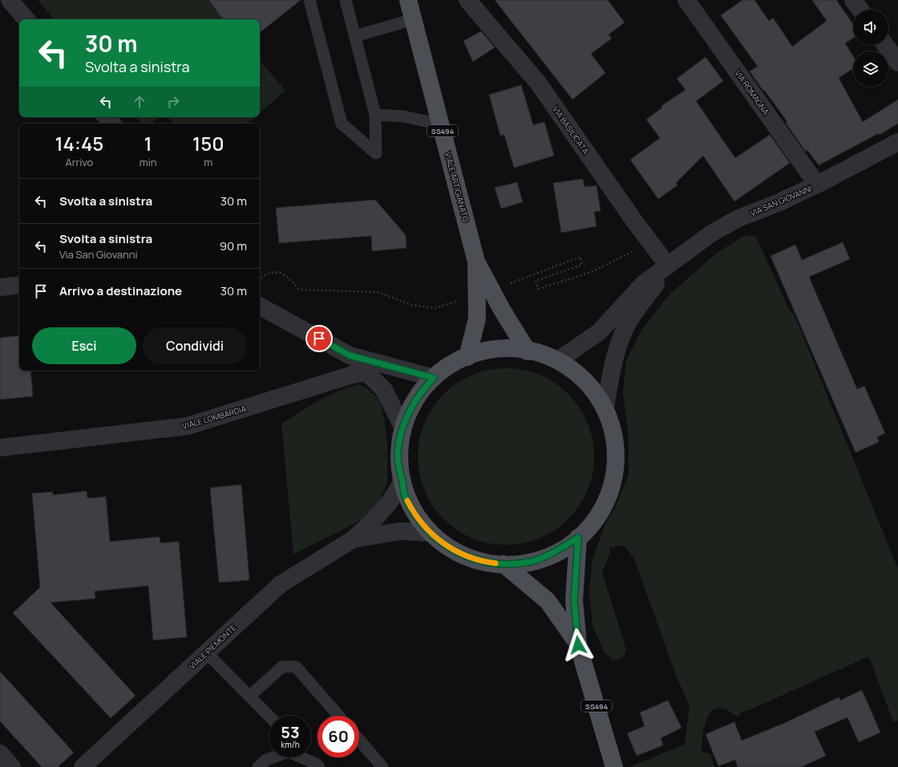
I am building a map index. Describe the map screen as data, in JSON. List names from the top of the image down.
{
  "streets": {
    "main road": ["SS494", "VIALE ARTIGIANATO"],
    "street": [
      "VIA ROMAGNA",
      "VIA BASILICATA",
      "VIA SAN GIOVANNI",
      "VIALE LOMBARDIA",
      "VIALE PIEMONTE"
    ]
  },
  "crossings": [
    ["VIA ROMAGNA", "VIA SAN GIOVANNI"],
    ["VIA BASILICATA", "VIA SAN GIOVANNI"]
  ],
  "page": {
    "turn": ["30 m", "Svolta a sinistra"],
    "eta": [
      "14:45",
      "Arrivo",
      "1",
      "min",
      "150",
      "m"
    ],
    "list": [
      {
        "name": "Svolta a sinistra",
        "value": "30 m"
      },
      {
        "name": "Svolta a sinistra",
        "note": "Via San Giovanni",
        "value": "90 m"
      },
      {
        "name": "Arrivo a destinazione",
        "value": "30 m"
      }
    ],
    "buttons": ["Esci", "Condividi"],
    "speed": "53 km/h",
    "limit": "60"
  }
}
